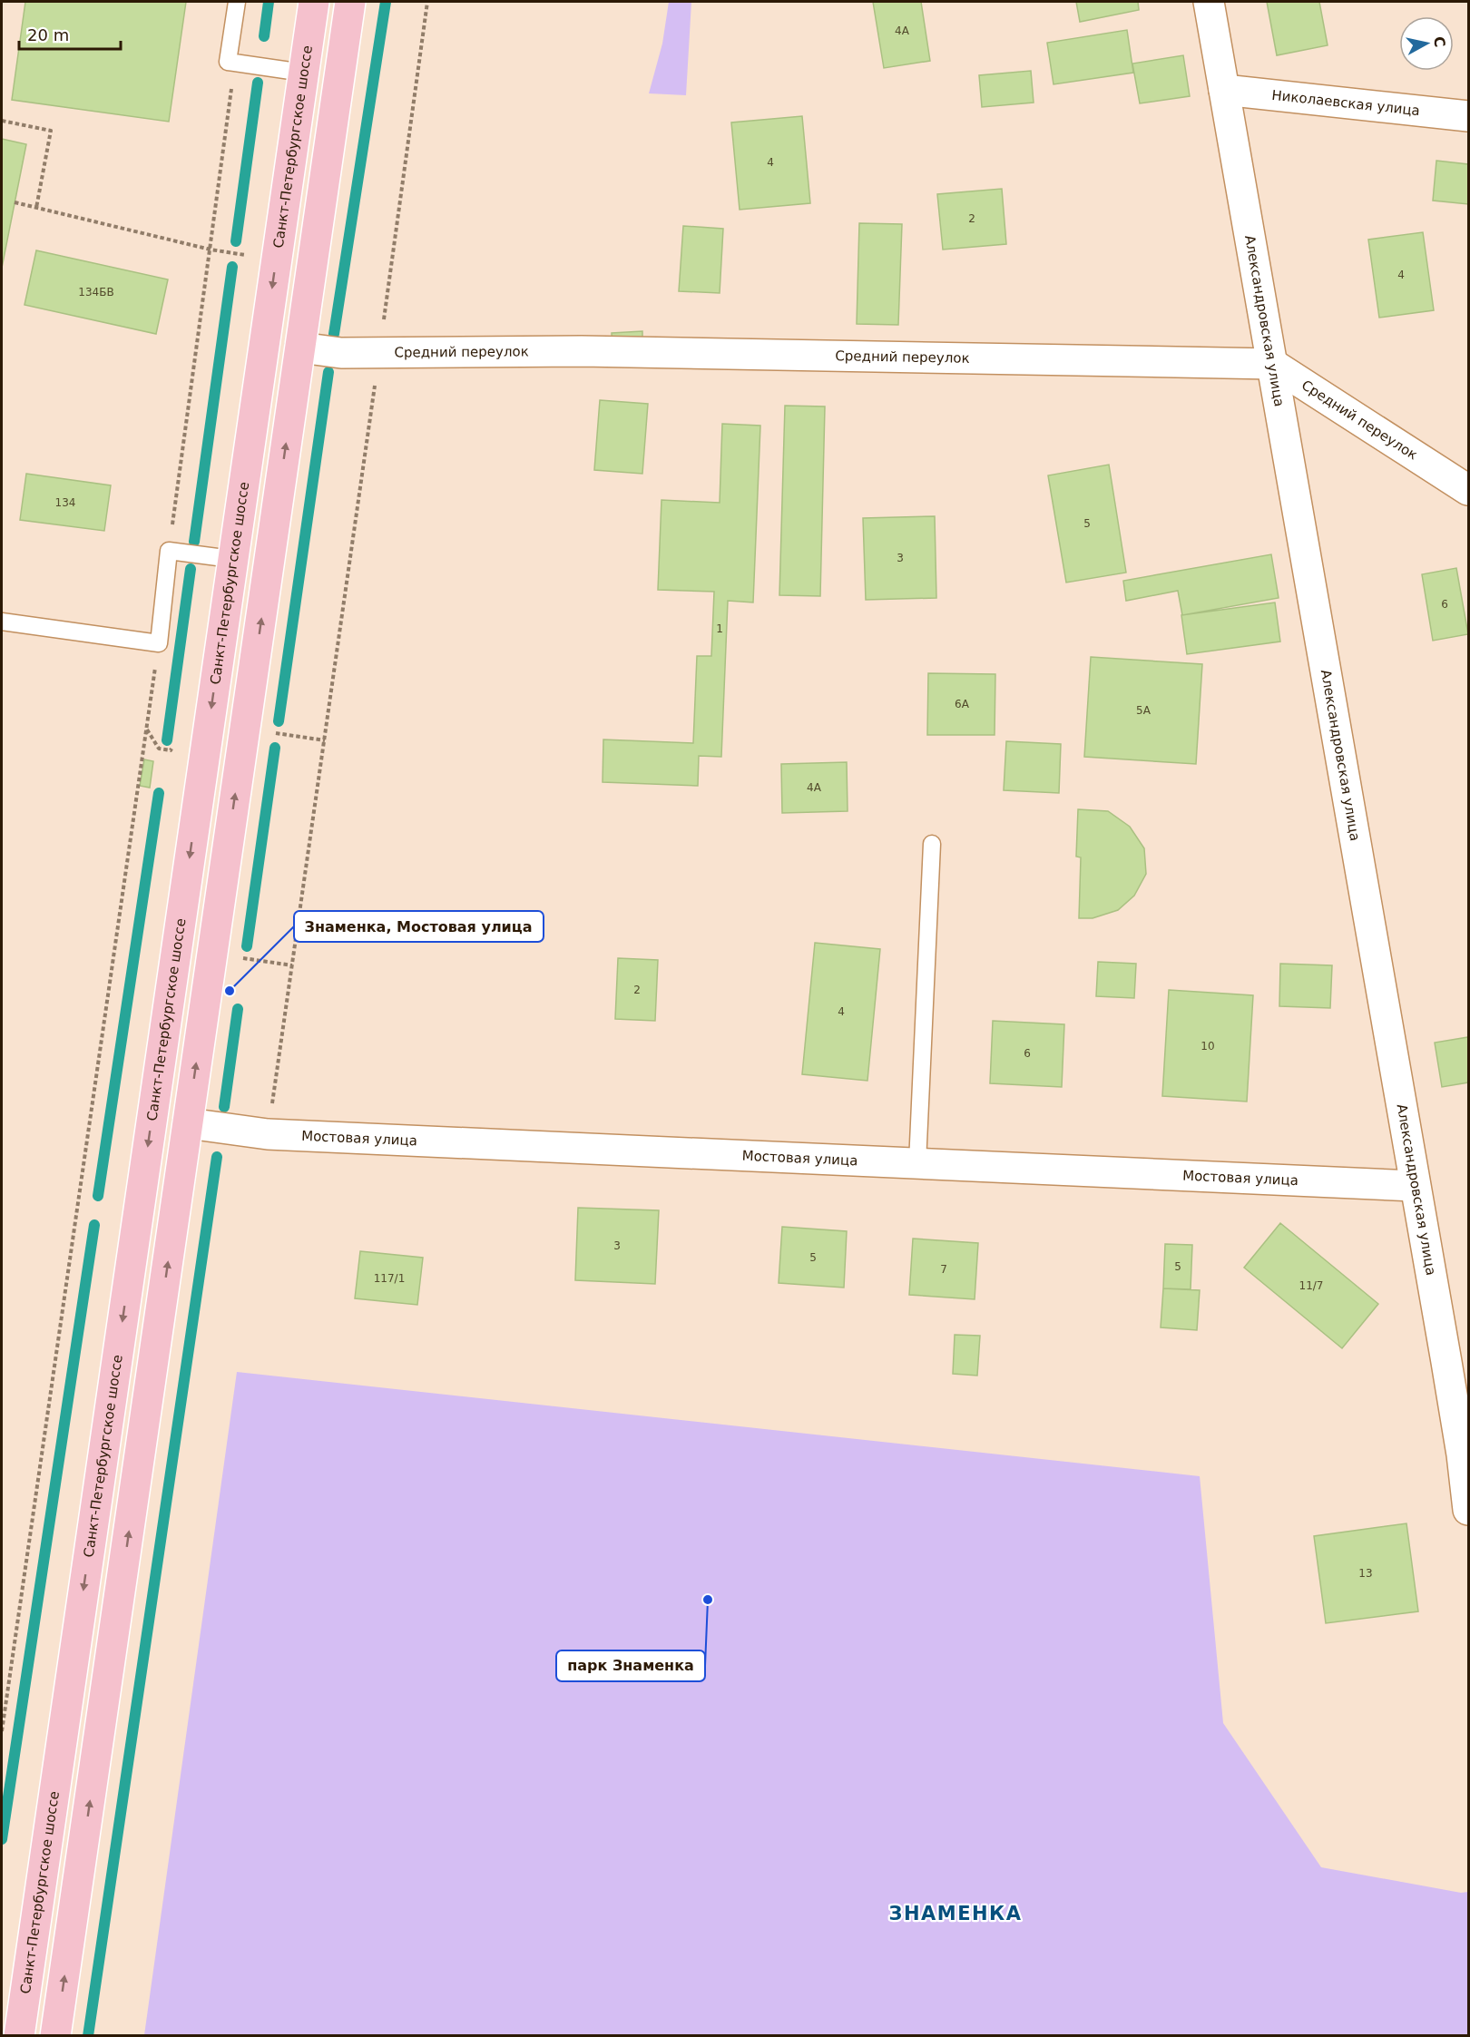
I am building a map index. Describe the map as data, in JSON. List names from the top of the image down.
{
  "streets": {
    "main road": ["Санкт-Петербургское шоссе"],
    "street": [
      "Николаевская улица",
      "Александровская улица",
      "Средний переулок",
      "Мостовая улица"
    ]
  },
  "crossings": [
    ["Николаевская улица", "Александровская улица"],
    ["Александровская улица", "Средний переулок"],
    ["Александровская улица", "Мостовая улица"]
  ],
  "districts": ["ЗНАМЕНКА"],
  "places": ["Знаменка, Мостовая улица", "парк Знаменка"],
  "house_numbers": [
    "4А",
    "4",
    "2",
    "4",
    "134БВ",
    "134",
    "5",
    "3",
    "6",
    "1",
    "6А",
    "5А",
    "4А",
    "2",
    "4",
    "10",
    "6",
    "3",
    "5",
    "5",
    "7",
    "117/1",
    "11/7",
    "13"
  ],
  "scale_bar": "20 m",
  "north": "right"
}
